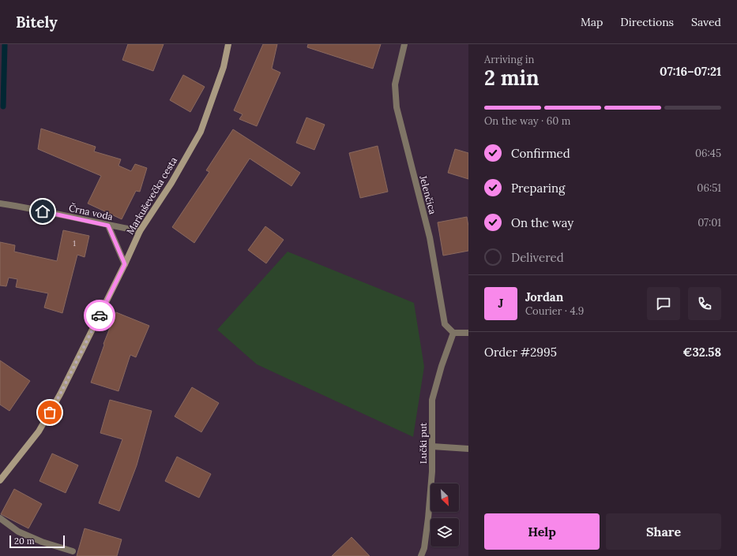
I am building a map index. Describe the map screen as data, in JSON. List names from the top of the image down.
{
  "streets": {
    "main road": ["Markuševečka cesta"],
    "street": ["Jelenčica", "Črna voda", "Lučki put"]
  },
  "crossings": [
    ["Jelenčica", "Lučki put"],
    ["Markuševečka cesta", "Črna voda"]
  ],
  "house_numbers": ["1"],
  "scale_bar": "20 m",
  "north": "bottom right",
  "page": {
    "header": "Bitely",
    "nav": ["Map", "Directions", "Saved"],
    "heading": ["2 min", "Arriving in", "07:16–07:21"],
    "panel": [
      "Jordan",
      "Courier · 4.9",
      "Order #2995",
      "€32.58"
    ],
    "bar": "On the way · 60 m",
    "list": [
      ["Confirmed", "06:45"],
      ["Preparing", "06:51"],
      ["On the way", "07:01"],
      "Delivered"
    ],
    "round": "J",
    "buttons": ["Help", "Share"],
    "scale": "20 m"
  }
}
